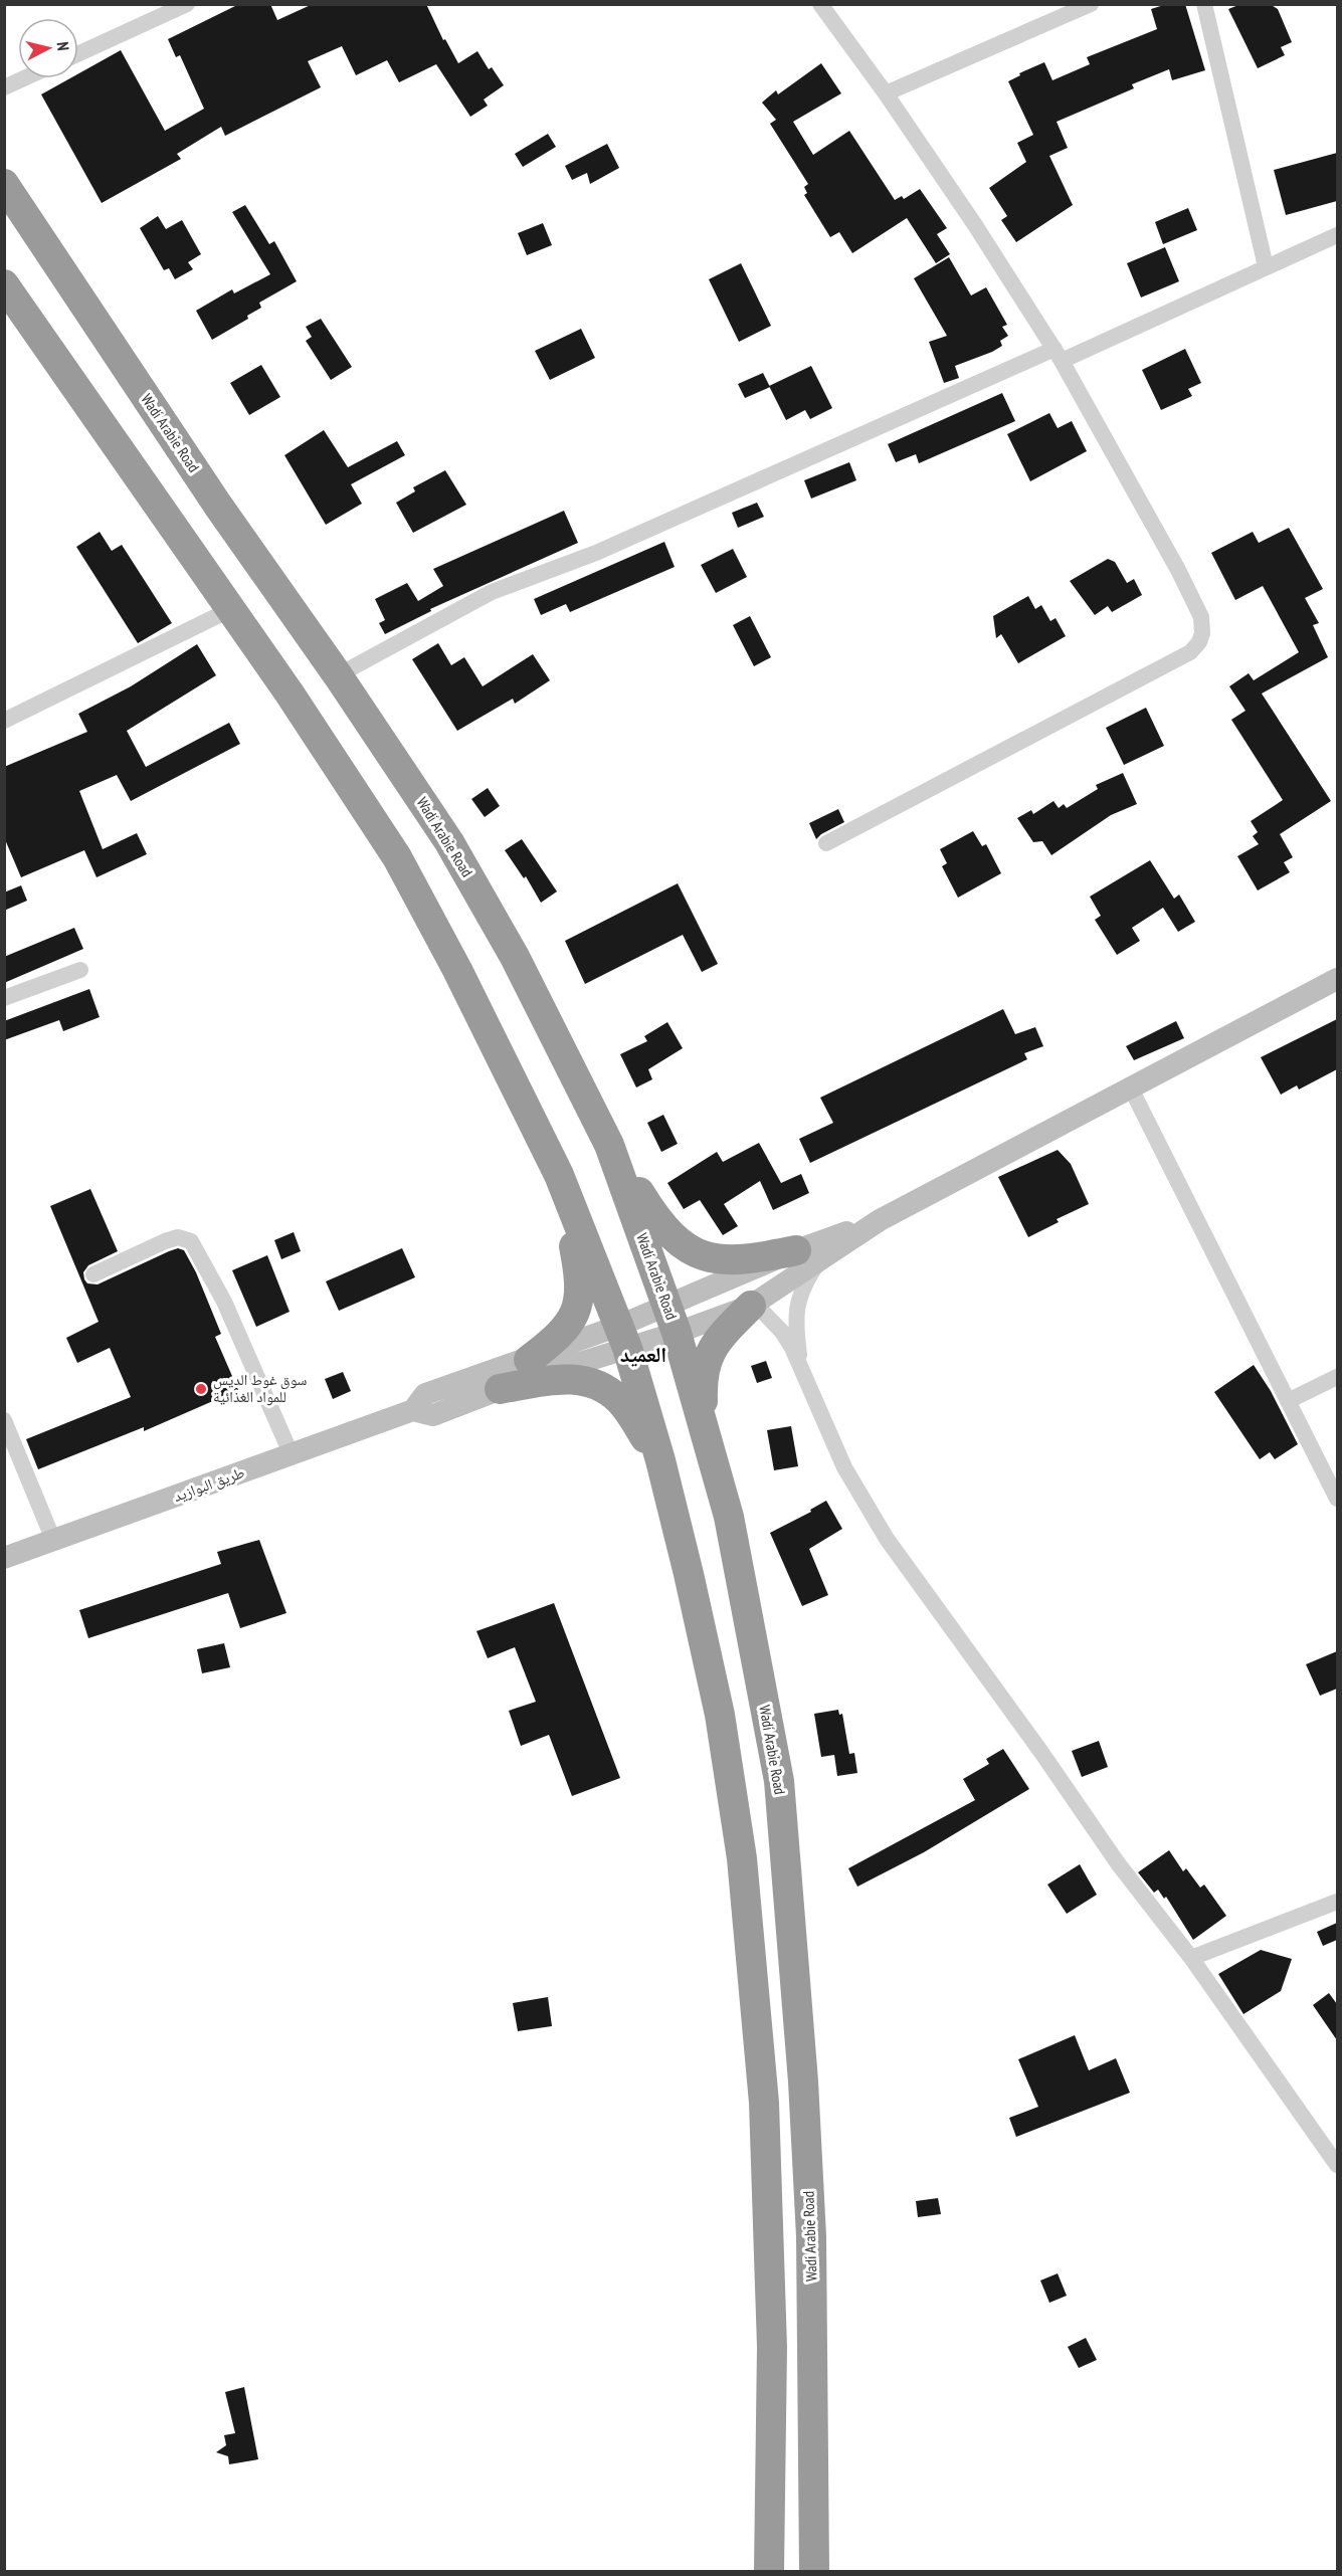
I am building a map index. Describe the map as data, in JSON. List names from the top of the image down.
{
  "streets": {
    "highway": ["Wadi Arabie Road"],
    "main road": ["طريق البوازيد"]
  },
  "districts": ["العميد"],
  "places": ["سوق غوط الديس للمواد الغذائية"],
  "north": "right"
}
